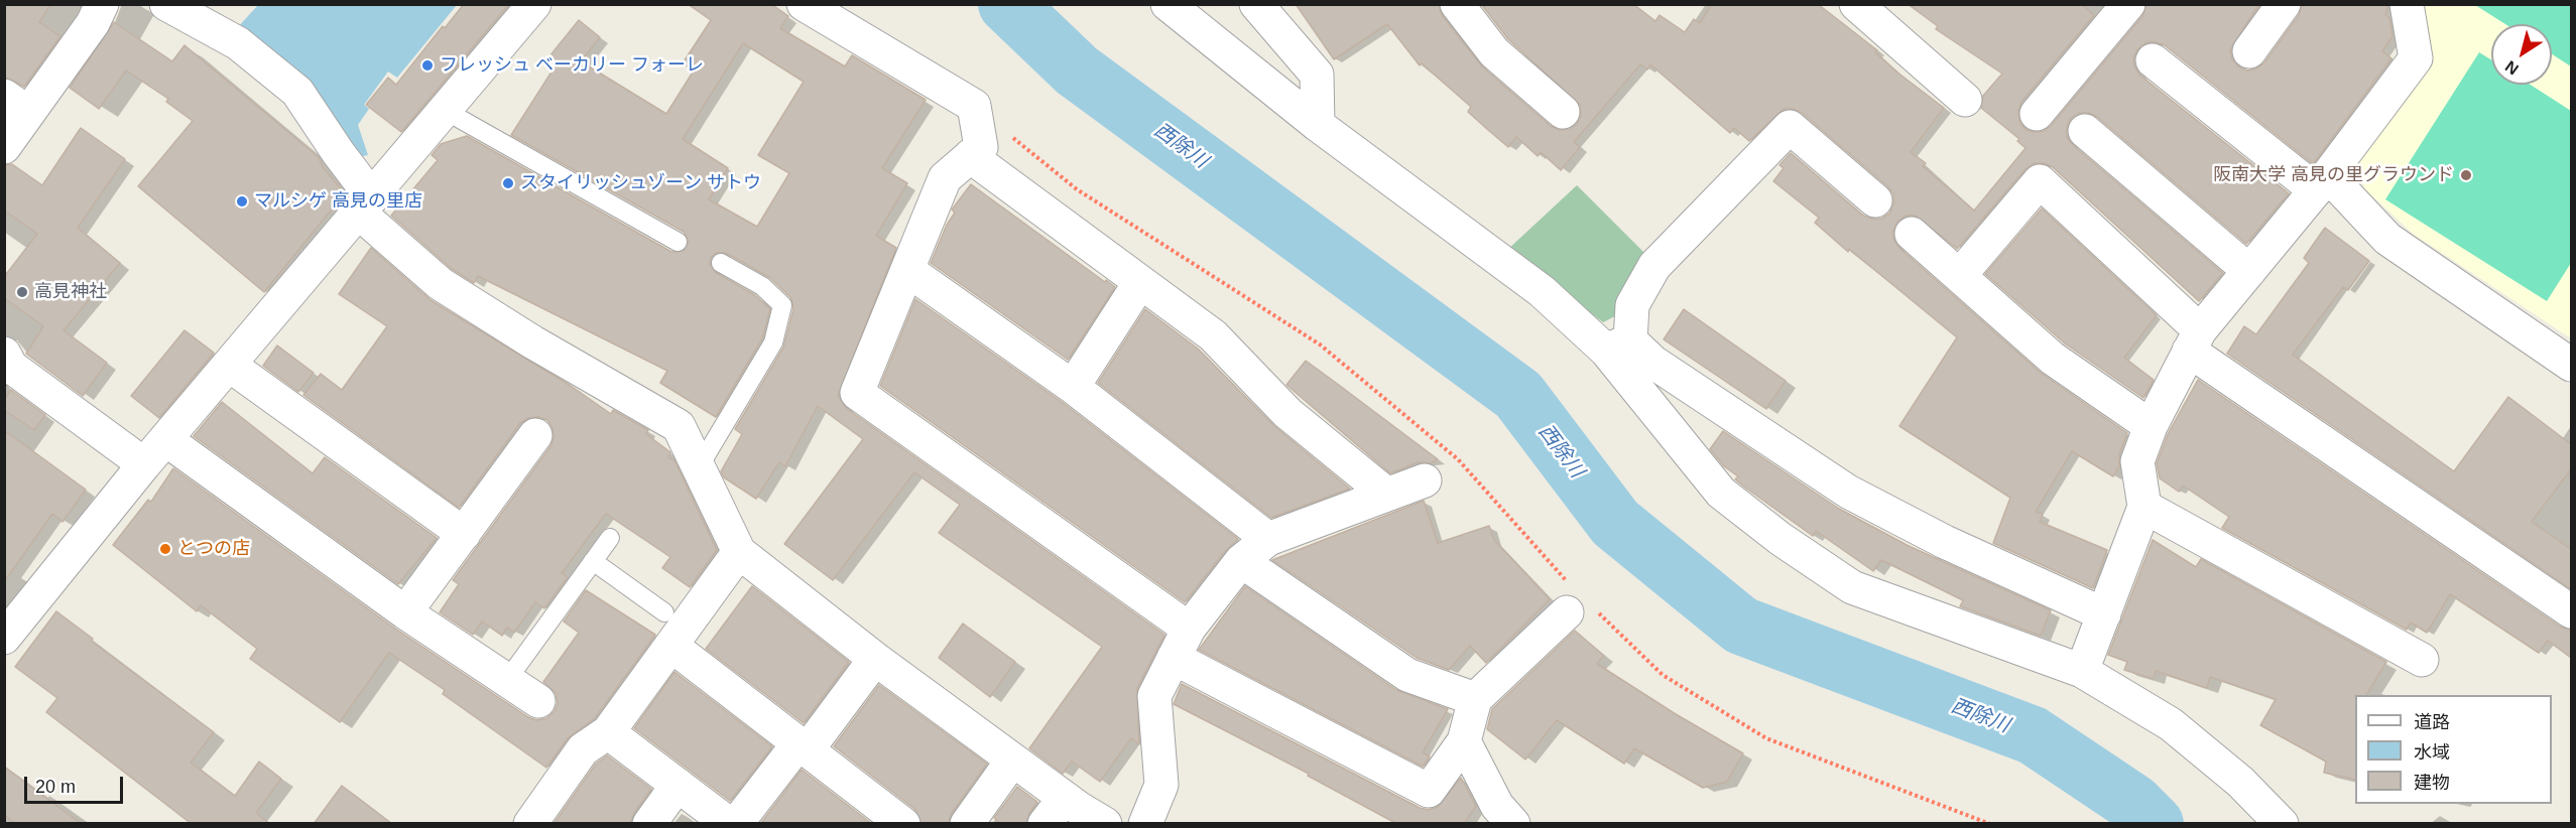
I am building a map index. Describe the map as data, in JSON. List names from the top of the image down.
{
  "water": ["西除川"],
  "places": [
    "フレッシュ ベーカリー フォーレ",
    "阪南大学 高見の里グラウンド",
    "スタイリッシュゾーン サトウ",
    "マルシゲ 高見の里店",
    "高見神社",
    "とつの店"
  ],
  "legend": ["道路", "水域", "建物"],
  "scale_bar": "20 m",
  "north": "bottom left"
}
